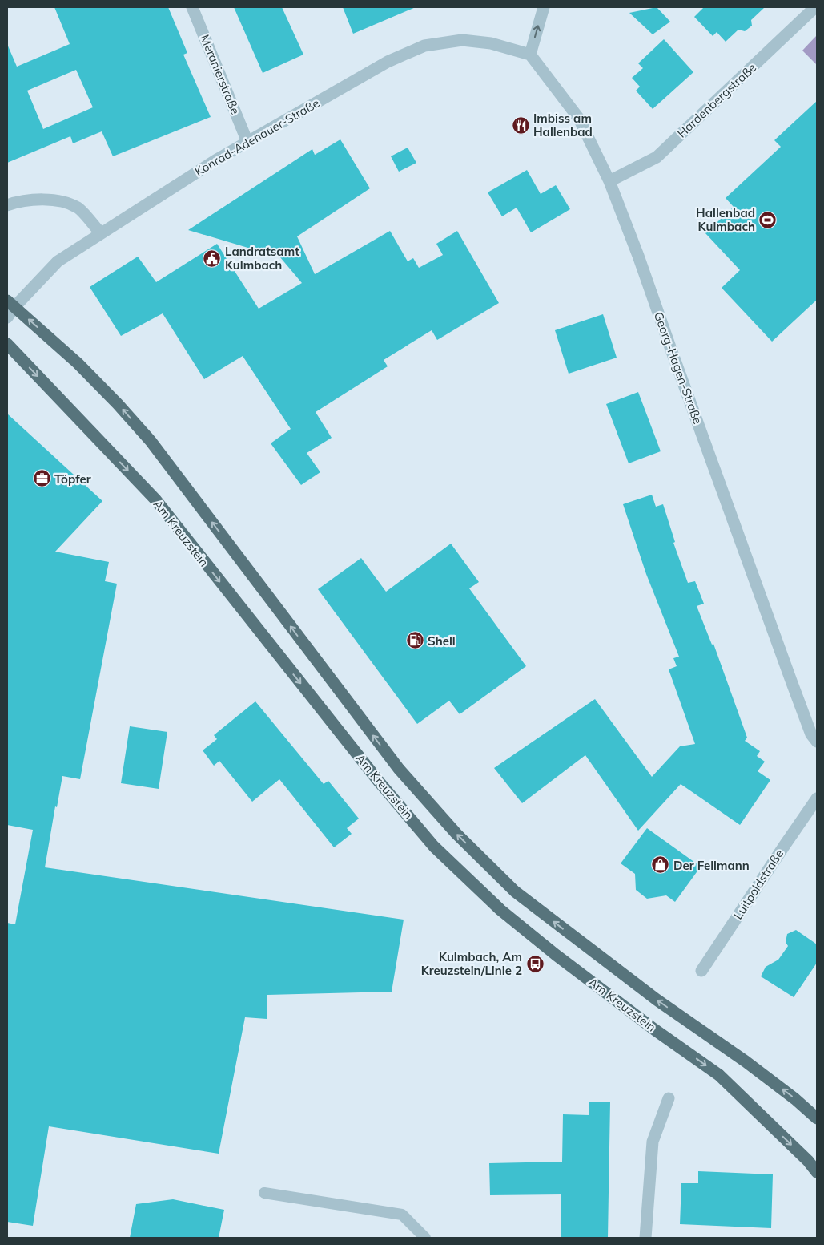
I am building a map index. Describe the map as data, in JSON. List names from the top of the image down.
{
  "streets": {
    "main road": ["Am Kreuzstein"],
    "street": [
      "Meranierstraße",
      "Hardenbergstraße",
      "Konrad-Adenauer-Straße",
      "Georg-Hagen-Straße",
      "Luitpoldstraße"
    ]
  },
  "crossings": [
    ["Meranierstraße", "Konrad-Adenauer-Straße"],
    ["Hardenbergstraße", "Georg-Hagen-Straße"],
    ["Konrad-Adenauer-Straße", "Georg-Hagen-Straße"],
    ["Konrad-Adenauer-Straße", "Am Kreuzstein"]
  ],
  "places": {
    "restaurant": ["Imbiss am Hallenbad"],
    "sports": ["Hallenbad Kulmbach"],
    "public building": ["Landratsamt Kulmbach"],
    "office": ["Töpfer"],
    "fuel station": ["Shell"],
    "shop": ["Der Fellmann"],
    "bus stop": ["Kulmbach, Am Kreuzstein/Linie 2"]
  }
}
